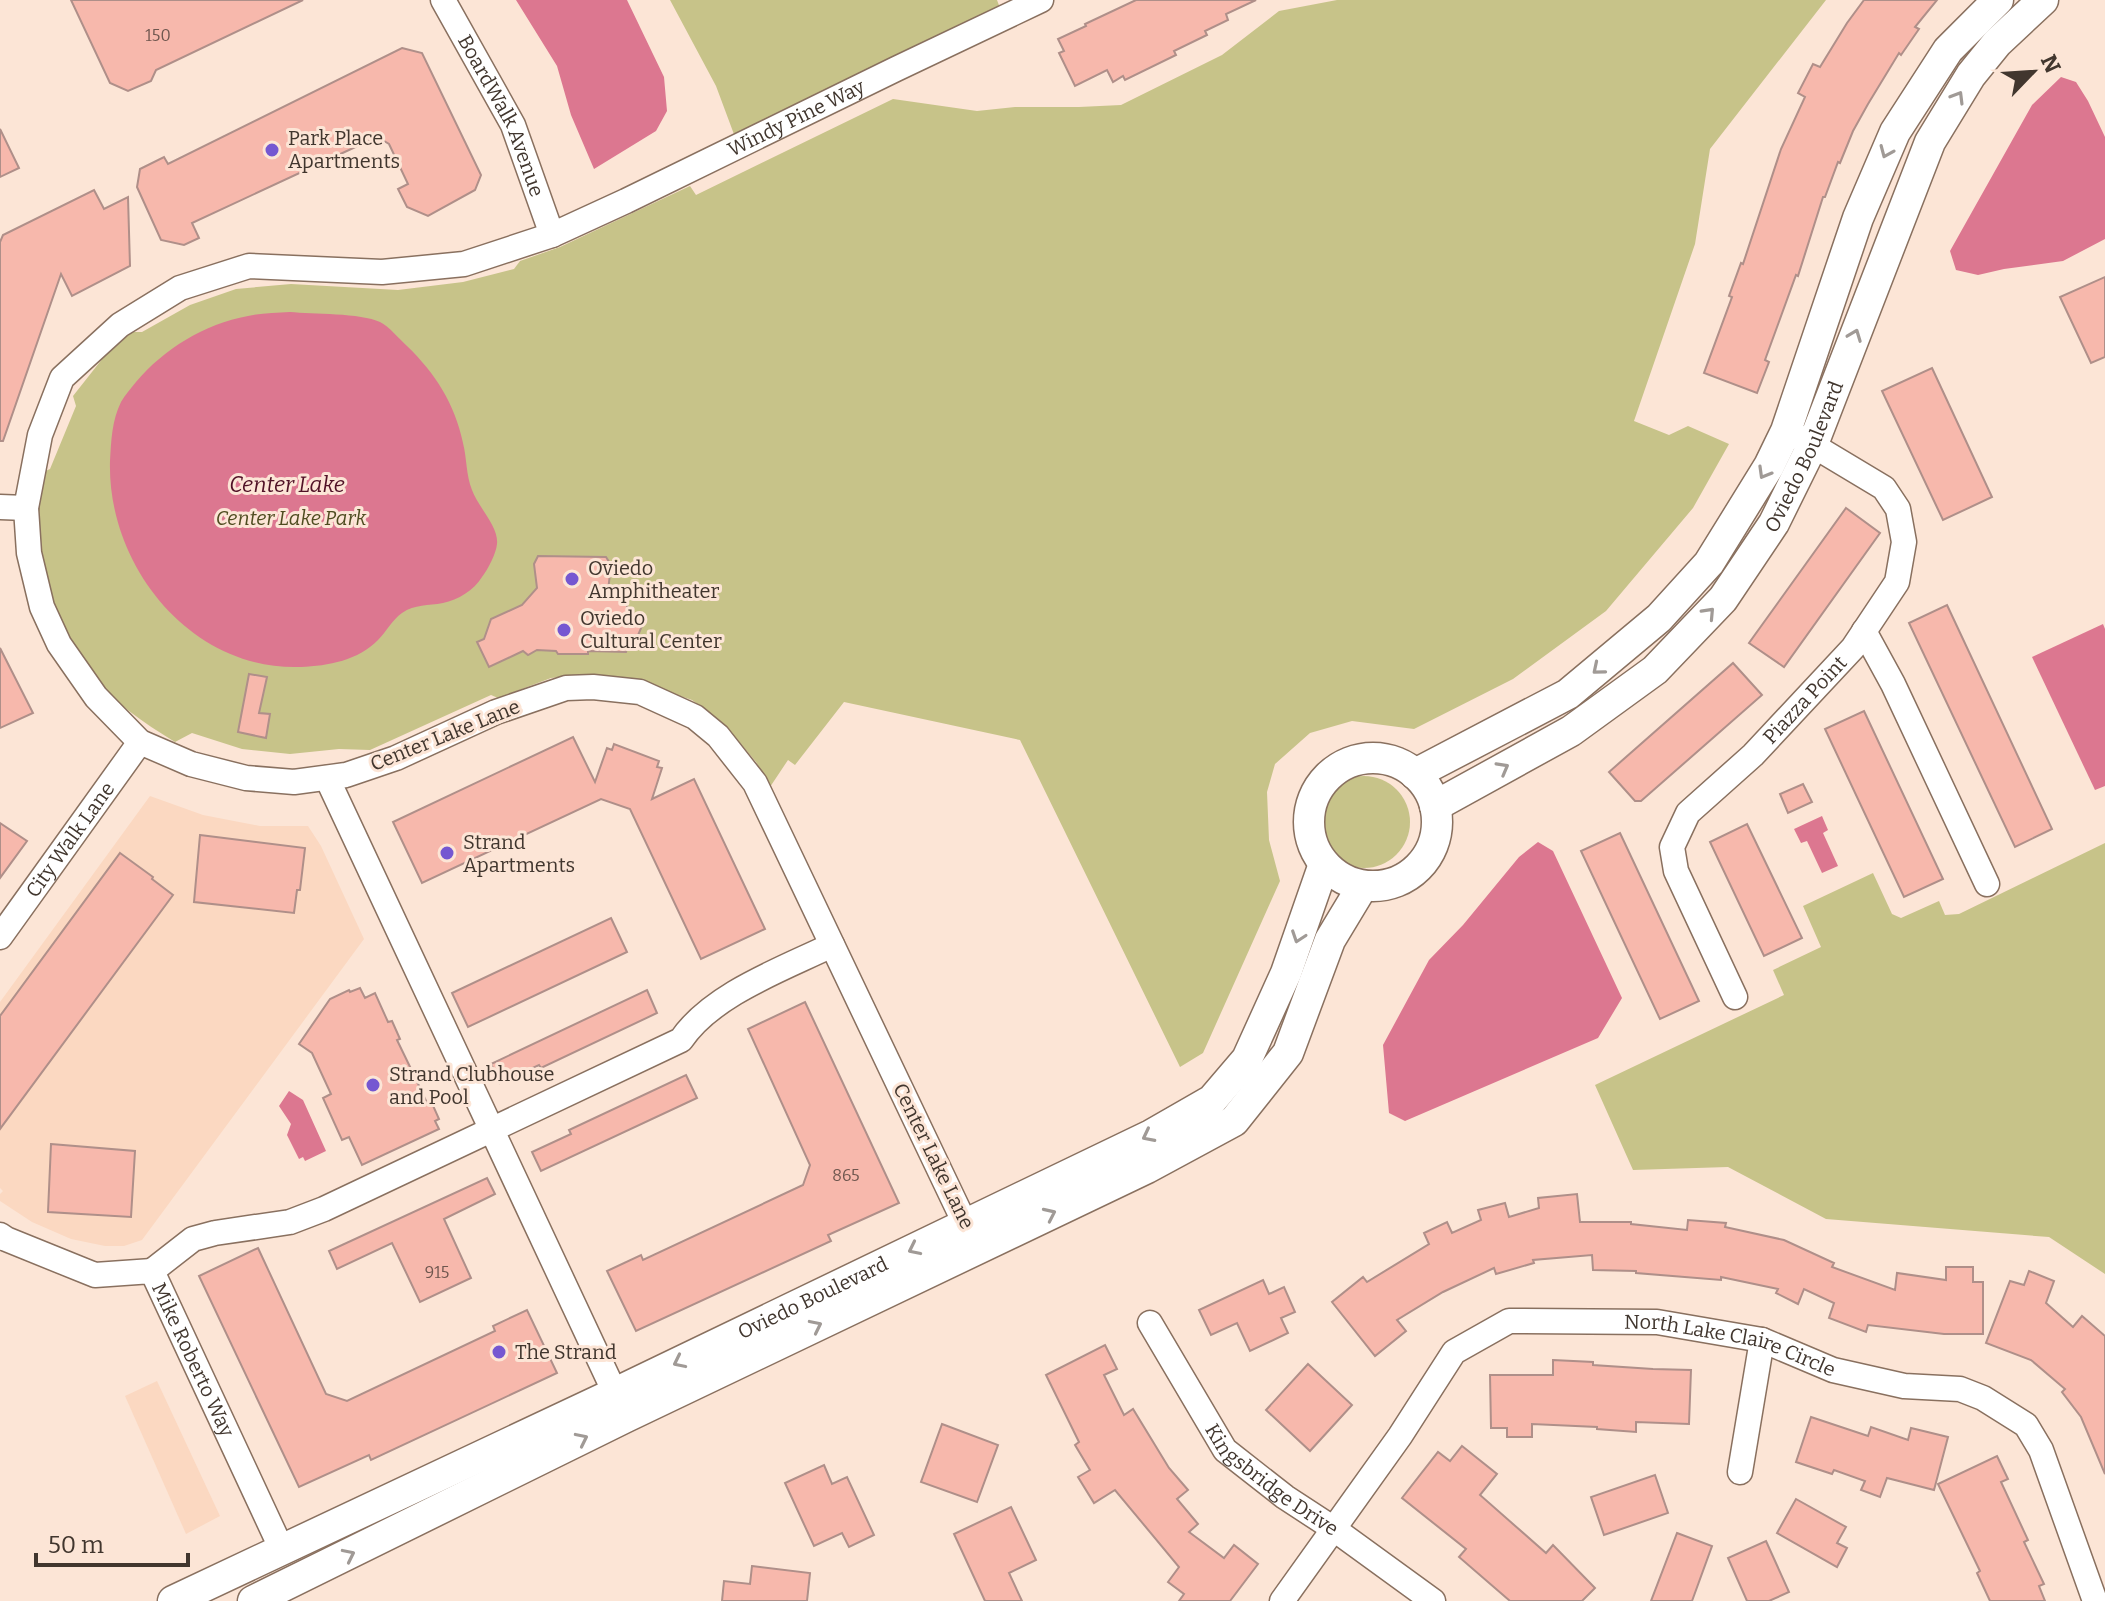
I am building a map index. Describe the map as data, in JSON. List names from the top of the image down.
{
  "streets": {
    "street": [
      "BoardWalk Avenue",
      "Windy Pine Way",
      "Oviedo Boulevard",
      "Piazza Point",
      "Center Lake Lane",
      "City Walk Lane",
      "North Lake Claire Circle",
      "Mike Roberto Way",
      "Kingsbridge Drive"
    ]
  },
  "crossings": [
    ["BoardWalk Avenue", "Windy Pine Way"],
    ["BoardWalk Avenue", "Center Lake Lane"],
    ["Windy Pine Way", "Center Lake Lane"],
    ["Oviedo Boulevard", "Piazza Point"],
    ["Oviedo Boulevard", "Center Lake Lane"],
    ["Oviedo Boulevard", "Mike Roberto Way"],
    ["Center Lake Lane", "City Walk Lane"],
    ["North Lake Claire Circle", "Kingsbridge Drive"]
  ],
  "water": ["Center Lake"],
  "parks": ["Center Lake Park"],
  "places": [
    "Park Place Apartments",
    "Oviedo Amphitheater",
    "Oviedo Cultural Center",
    "Strand Apartments",
    "Strand Clubhouse and Pool",
    "The Strand"
  ],
  "house_numbers": ["150", "865", "915"],
  "scale_bar": "50 m",
  "north": "top right"
}
